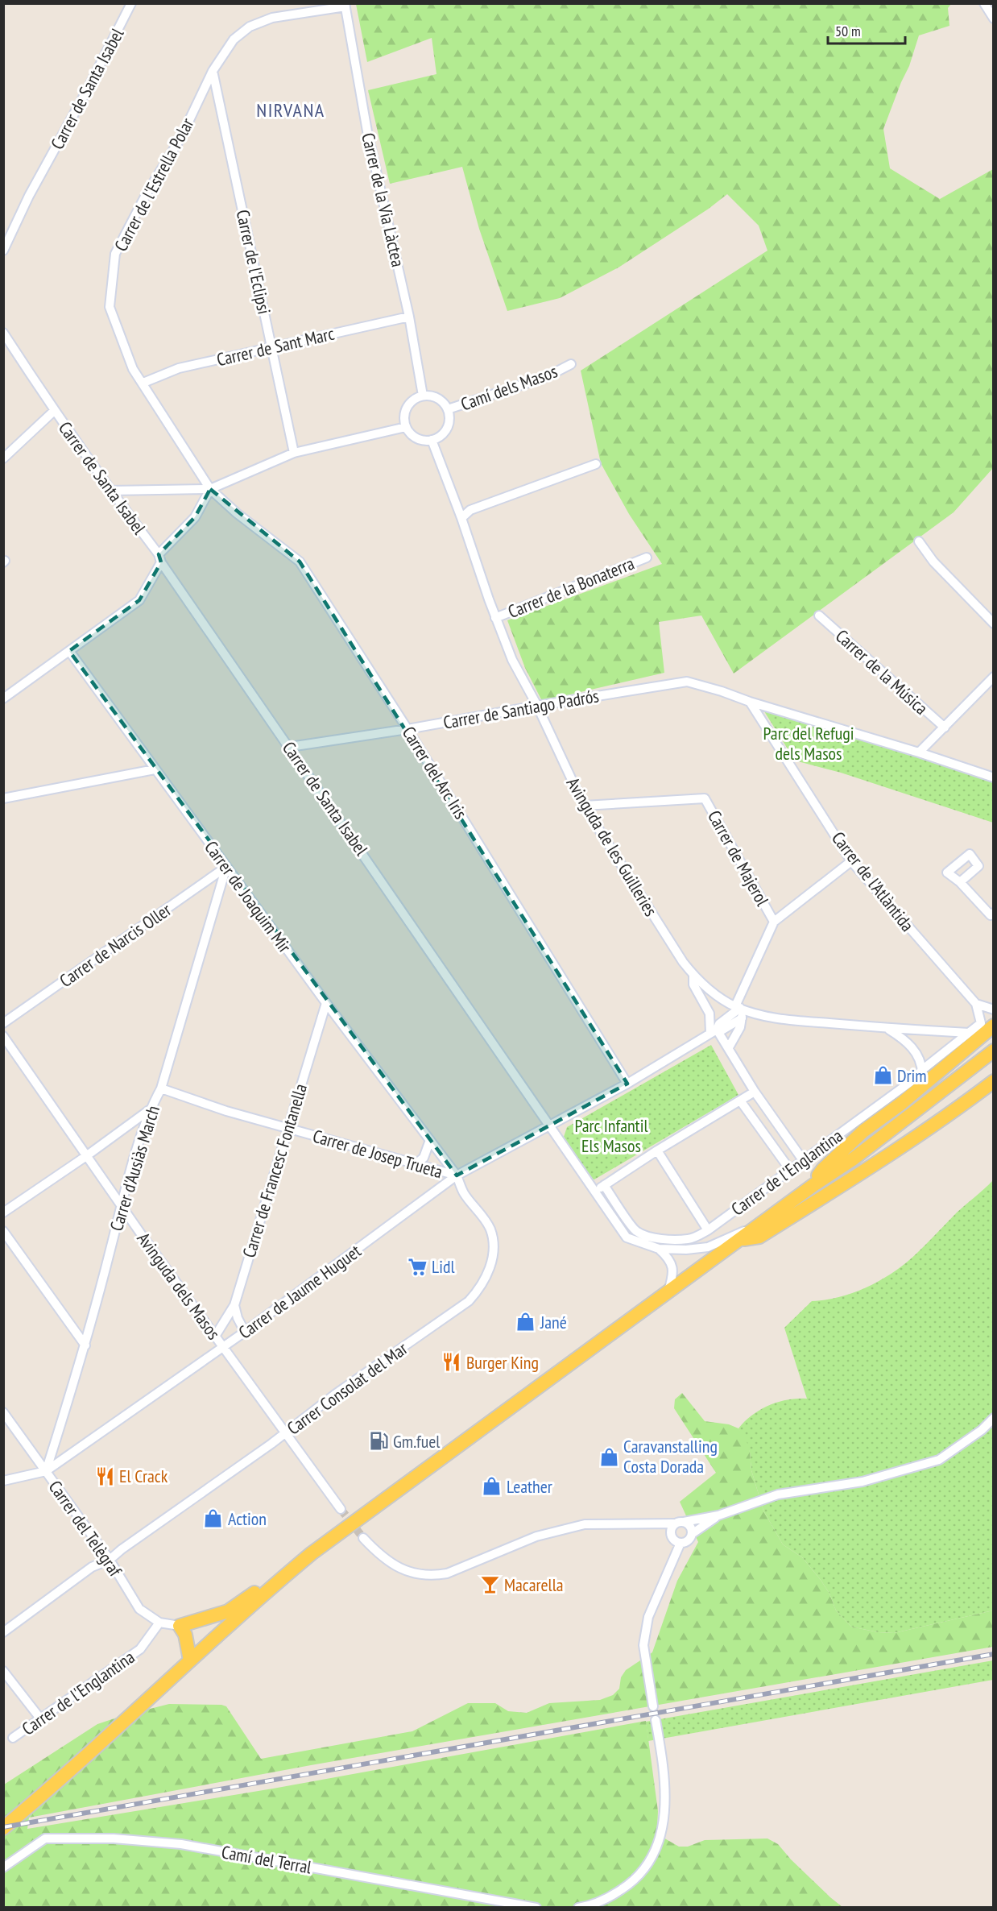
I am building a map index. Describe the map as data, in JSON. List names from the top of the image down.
{
  "streets": {
    "street": [
      "Carrer de Santa Isabel",
      "Carrer de l'Estrella Polar",
      "Carrer de la Via Làctea",
      "Carrer de l'Eclipsi",
      "Carrer de Sant Marc",
      "Camí dels Masos",
      "Carrer de la Bonaterra",
      "Carrer de la Música",
      "Carrer de Santiago Padrós",
      "Carrer del Arc Iris",
      "Avinguda de les Guilleries",
      "Carrer de Majerol",
      "Carrer de l'Atlàntida",
      "Carrer de Joaquim Mir",
      "Carrer de Narcis Oller",
      "Carrer de Josep Trueta",
      "Carrer d'Ausiàs March",
      "Carrer de Francesc Fontanella",
      "Carrer de l'Englantina",
      "Avinguda dels Masos",
      "Carrer de Jaume Huguet",
      "Carrer Consolat del Mar",
      "Carrer del Telègraf",
      "Camí del Terral"
    ]
  },
  "crossings": [
    ["Carrer de Santa Isabel", "Carrer de Santiago Padrós"],
    ["Carrer de Santa Isabel", "Carrer de Jaume Huguet"],
    ["Carrer de l'Estrella Polar", "Carrer de la Via Làctea"],
    ["Carrer de l'Estrella Polar", "Carrer de l'Eclipsi"],
    ["Carrer de l'Estrella Polar", "Carrer de Sant Marc"],
    ["Carrer de l'Estrella Polar", "Carrer del Arc Iris"],
    ["Carrer de la Via Làctea", "Carrer de Sant Marc"],
    ["Carrer de la Via Làctea", "Camí dels Masos"],
    ["Carrer de la Via Làctea", "Avinguda de les Guilleries"],
    ["Carrer de l'Eclipsi", "Carrer de Sant Marc"],
    ["Camí dels Masos", "Avinguda de les Guilleries"],
    ["Carrer de la Bonaterra", "Avinguda de les Guilleries"],
    ["Carrer de Santiago Padrós", "Carrer del Arc Iris"],
    ["Carrer de Santiago Padrós", "Avinguda de les Guilleries"],
    ["Carrer de Santiago Padrós", "Carrer de l'Atlàntida"],
    ["Carrer del Arc Iris", "Carrer de Jaume Huguet"],
    ["Avinguda de les Guilleries", "Carrer de Majerol"],
    ["Avinguda de les Guilleries", "Carrer de l'Englantina"],
    ["Avinguda de les Guilleries", "Carrer de Jaume Huguet"],
    ["Carrer de l'Atlàntida", "Carrer de l'Englantina"],
    ["Carrer de Joaquim Mir", "Carrer de Narcis Oller"],
    ["Carrer de Joaquim Mir", "Carrer de Josep Trueta"],
    ["Carrer de Joaquim Mir", "Carrer d'Ausiàs March"],
    ["Carrer de Joaquim Mir", "Carrer de Francesc Fontanella"],
    ["Carrer de Joaquim Mir", "Carrer de Jaume Huguet"],
    ["Carrer de Joaquim Mir", "Carrer Consolat del Mar"],
    ["Carrer de Narcis Oller", "Carrer d'Ausiàs March"],
    ["Carrer de Josep Trueta", "Carrer d'Ausiàs March"],
    ["Carrer de Josep Trueta", "Carrer de Francesc Fontanella"],
    ["Carrer de Josep Trueta", "Carrer de Jaume Huguet"],
    ["Carrer de Josep Trueta", "Carrer Consolat del Mar"],
    ["Carrer d'Ausiàs March", "Avinguda dels Masos"],
    ["Carrer d'Ausiàs March", "Carrer de Jaume Huguet"],
    ["Carrer d'Ausiàs March", "Carrer del Telègraf"],
    ["Carrer de Francesc Fontanella", "Avinguda dels Masos"],
    ["Carrer de l'Englantina", "Carrer del Telègraf"],
    ["Avinguda dels Masos", "Carrer de Jaume Huguet"],
    ["Avinguda dels Masos", "Carrer Consolat del Mar"],
    ["Carrer de Jaume Huguet", "Carrer Consolat del Mar"],
    ["Carrer de Jaume Huguet", "Carrer del Telègraf"],
    ["Carrer Consolat del Mar", "Carrer del Telègraf"]
  ],
  "districts": ["NIRVANA"],
  "parks": ["Parc del Refugi dels Masos", "Parc Infantil Els Masos"],
  "places": {
    "shop": [
      "Drim",
      "Jané",
      "Caravanstalling Costa Dorada",
      "Leather",
      "Action"
    ],
    "supermarket": ["Lidl"],
    "restaurant": ["Burger King", "El Crack"],
    "fuel station": ["Gm.fuel"],
    "bar": ["Macarella"]
  },
  "scale_bar": "50 m"
}
